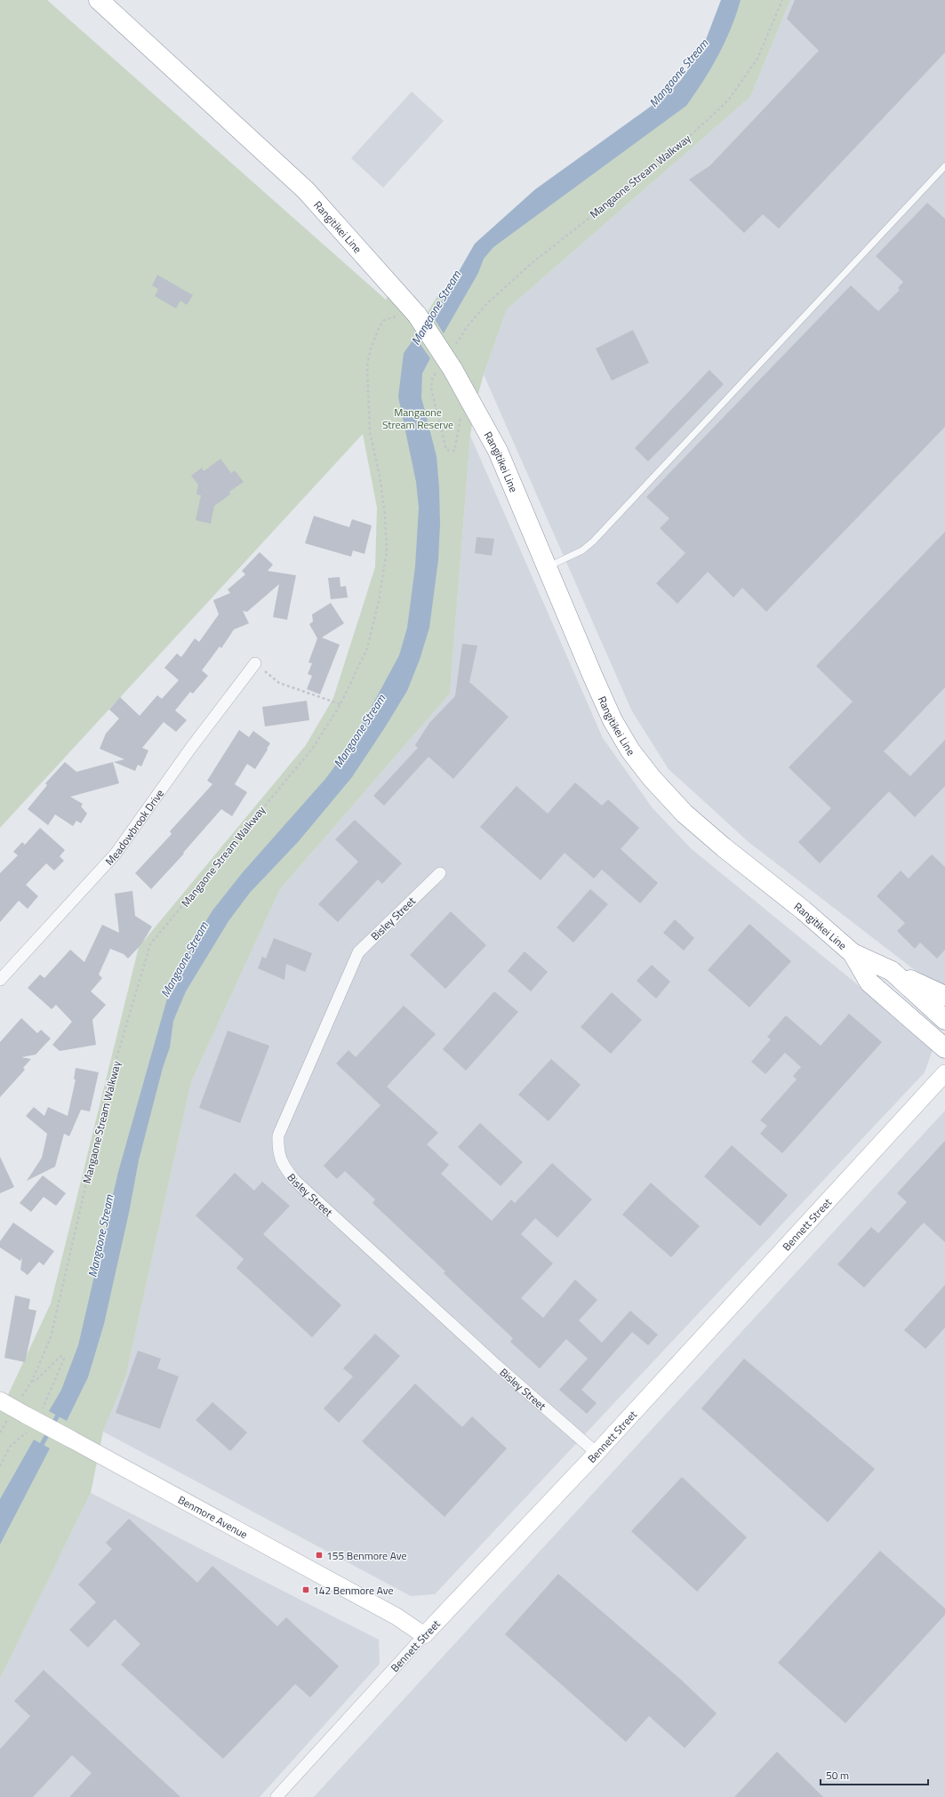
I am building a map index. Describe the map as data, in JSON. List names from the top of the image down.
{
  "streets": {
    "highway": ["Rangitikei Line"],
    "street": [
      "Meadowbrook Drive",
      "Bisley Street",
      "Bennett Street",
      "Benmore Avenue"
    ],
    "path": ["Mangaone Stream Walkway"]
  },
  "crossings": [
    ["Mangaone Stream Walkway", "Benmore Avenue"],
    ["Bisley Street", "Bennett Street"],
    ["Bennett Street", "Benmore Avenue"]
  ],
  "water": ["Mangaone Stream"],
  "parks": ["Mangaone Stream Reserve"],
  "places": {
    "transit": ["155 Benmore Ave", "142 Benmore Ave"]
  },
  "scale_bar": "50 m"
}
